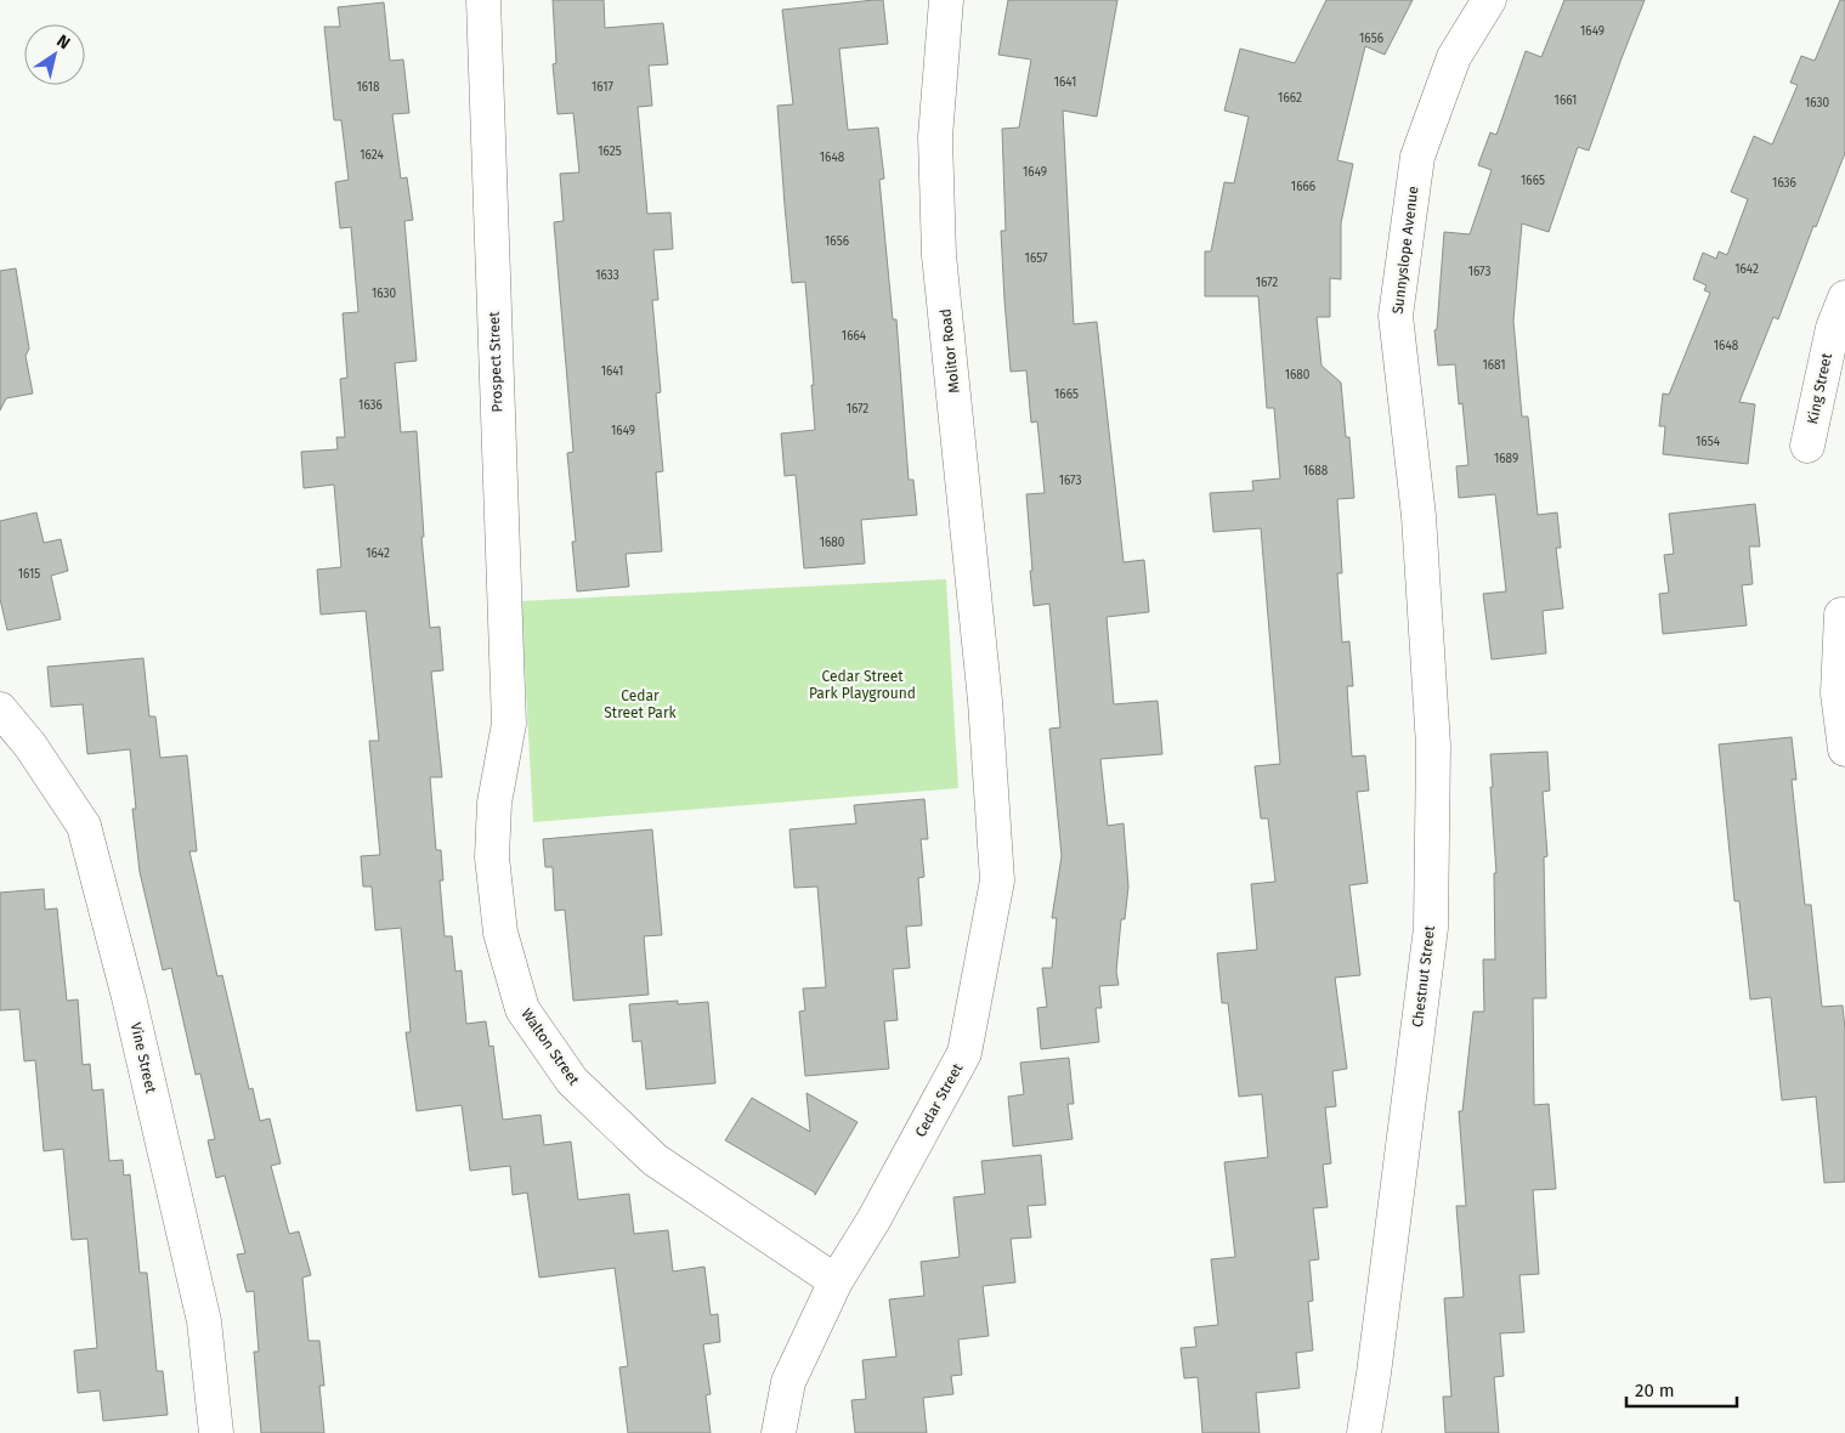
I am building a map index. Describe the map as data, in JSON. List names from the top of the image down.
{
  "streets": {
    "street": [
      "Sunnyslope Avenue",
      "Molitor Road",
      "Prospect Street",
      "King Street",
      "Chestnut Street",
      "Walton Street",
      "Vine Street",
      "Cedar Street"
    ]
  },
  "crossings": [
    ["Sunnyslope Avenue", "Chestnut Street"],
    ["Molitor Road", "Cedar Street"],
    ["Prospect Street", "Walton Street"],
    ["Walton Street", "Cedar Street"]
  ],
  "parks": ["Cedar Street Park Playground", "Cedar Street Park"],
  "house_numbers": [
    "1649",
    "1656",
    "1641",
    "1618",
    "1617",
    "1662",
    "1661",
    "1630",
    "1625",
    "1624",
    "1648",
    "1649",
    "1665",
    "1636",
    "1666",
    "1656",
    "1657",
    "1642",
    "1673",
    "1633",
    "1672",
    "1630",
    "1664",
    "1648",
    "1681",
    "1641",
    "1680",
    "1665",
    "1636",
    "1672",
    "1649",
    "1654",
    "1689",
    "1688",
    "1673",
    "1680",
    "1642",
    "1615"
  ],
  "scale_bar": "20 m",
  "north": "top right"
}
